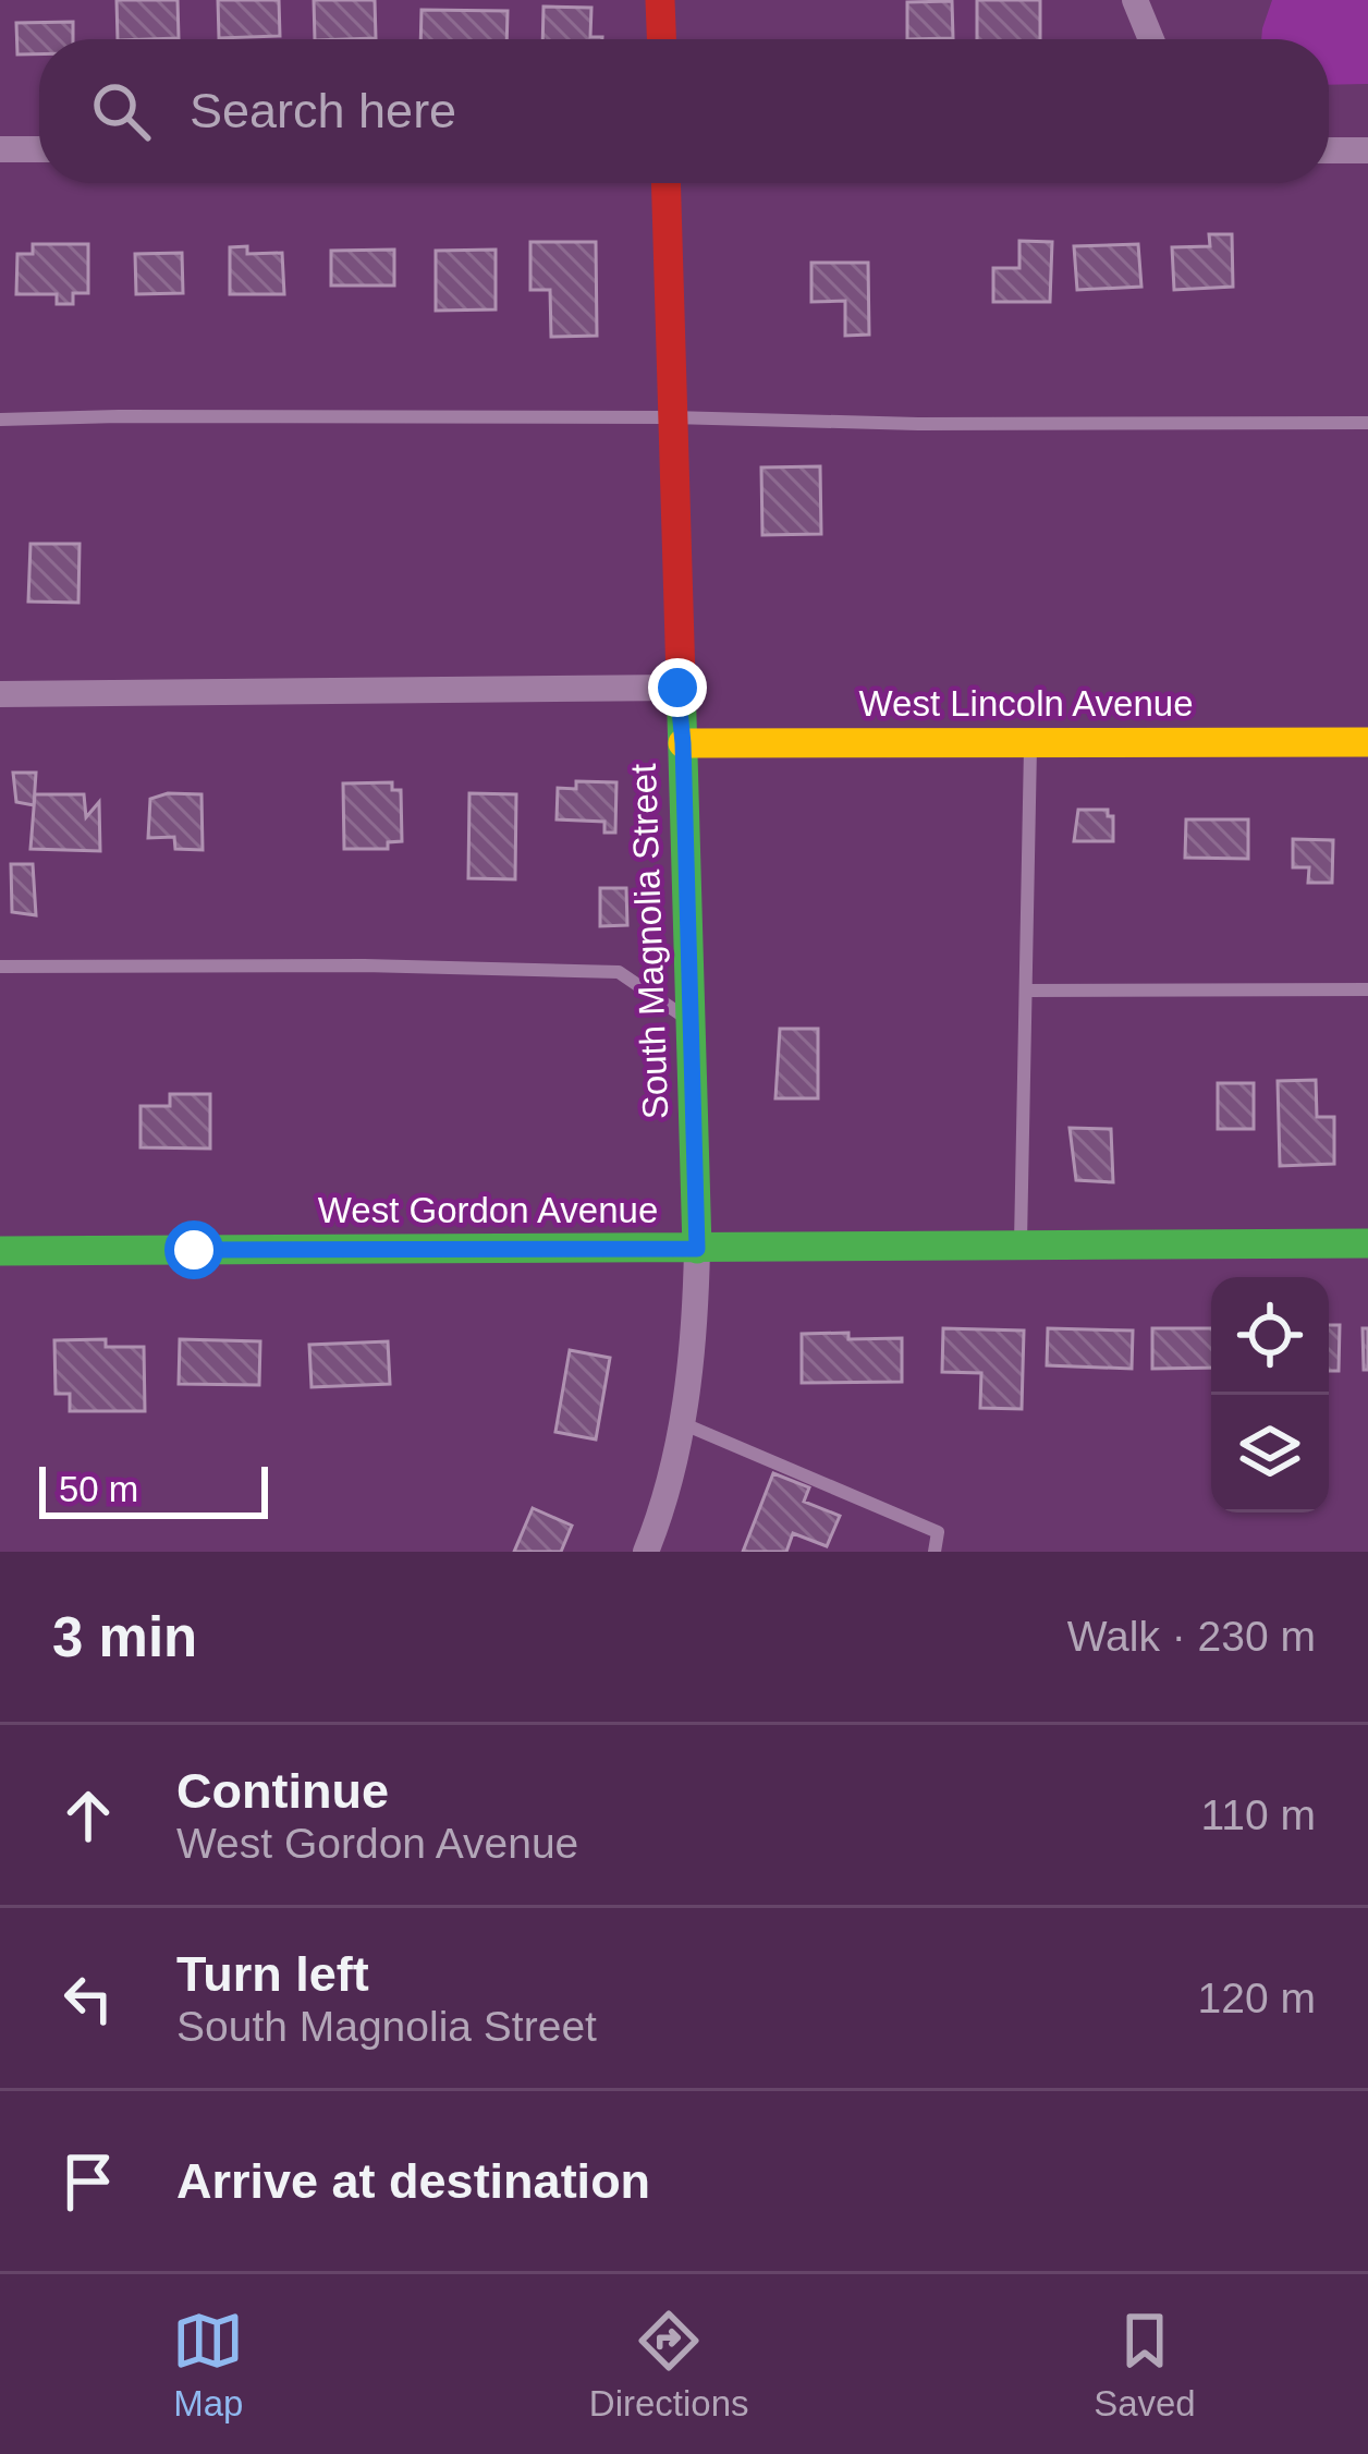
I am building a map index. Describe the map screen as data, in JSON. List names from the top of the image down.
{
  "streets": {
    "street": ["West Lincoln Avenue", "South Magnolia Street", "West Gordon Avenue"]
  },
  "crossings": [
    ["West Lincoln Avenue", "South Magnolia Street"],
    ["South Magnolia Street", "West Gordon Avenue"]
  ],
  "scale_bar": "50 m",
  "page": {
    "search": "Search here",
    "scale": "50 m",
    "heading": ["3 min", "Walk · 230 m"],
    "list": [
      ["Continue", "West Gordon Avenue", "110 m"],
      ["Turn left", "South Magnolia Street", "120 m"],
      "Arrive at destination"
    ],
    "nav": ["Map", "Directions", "Saved"]
  }
}
